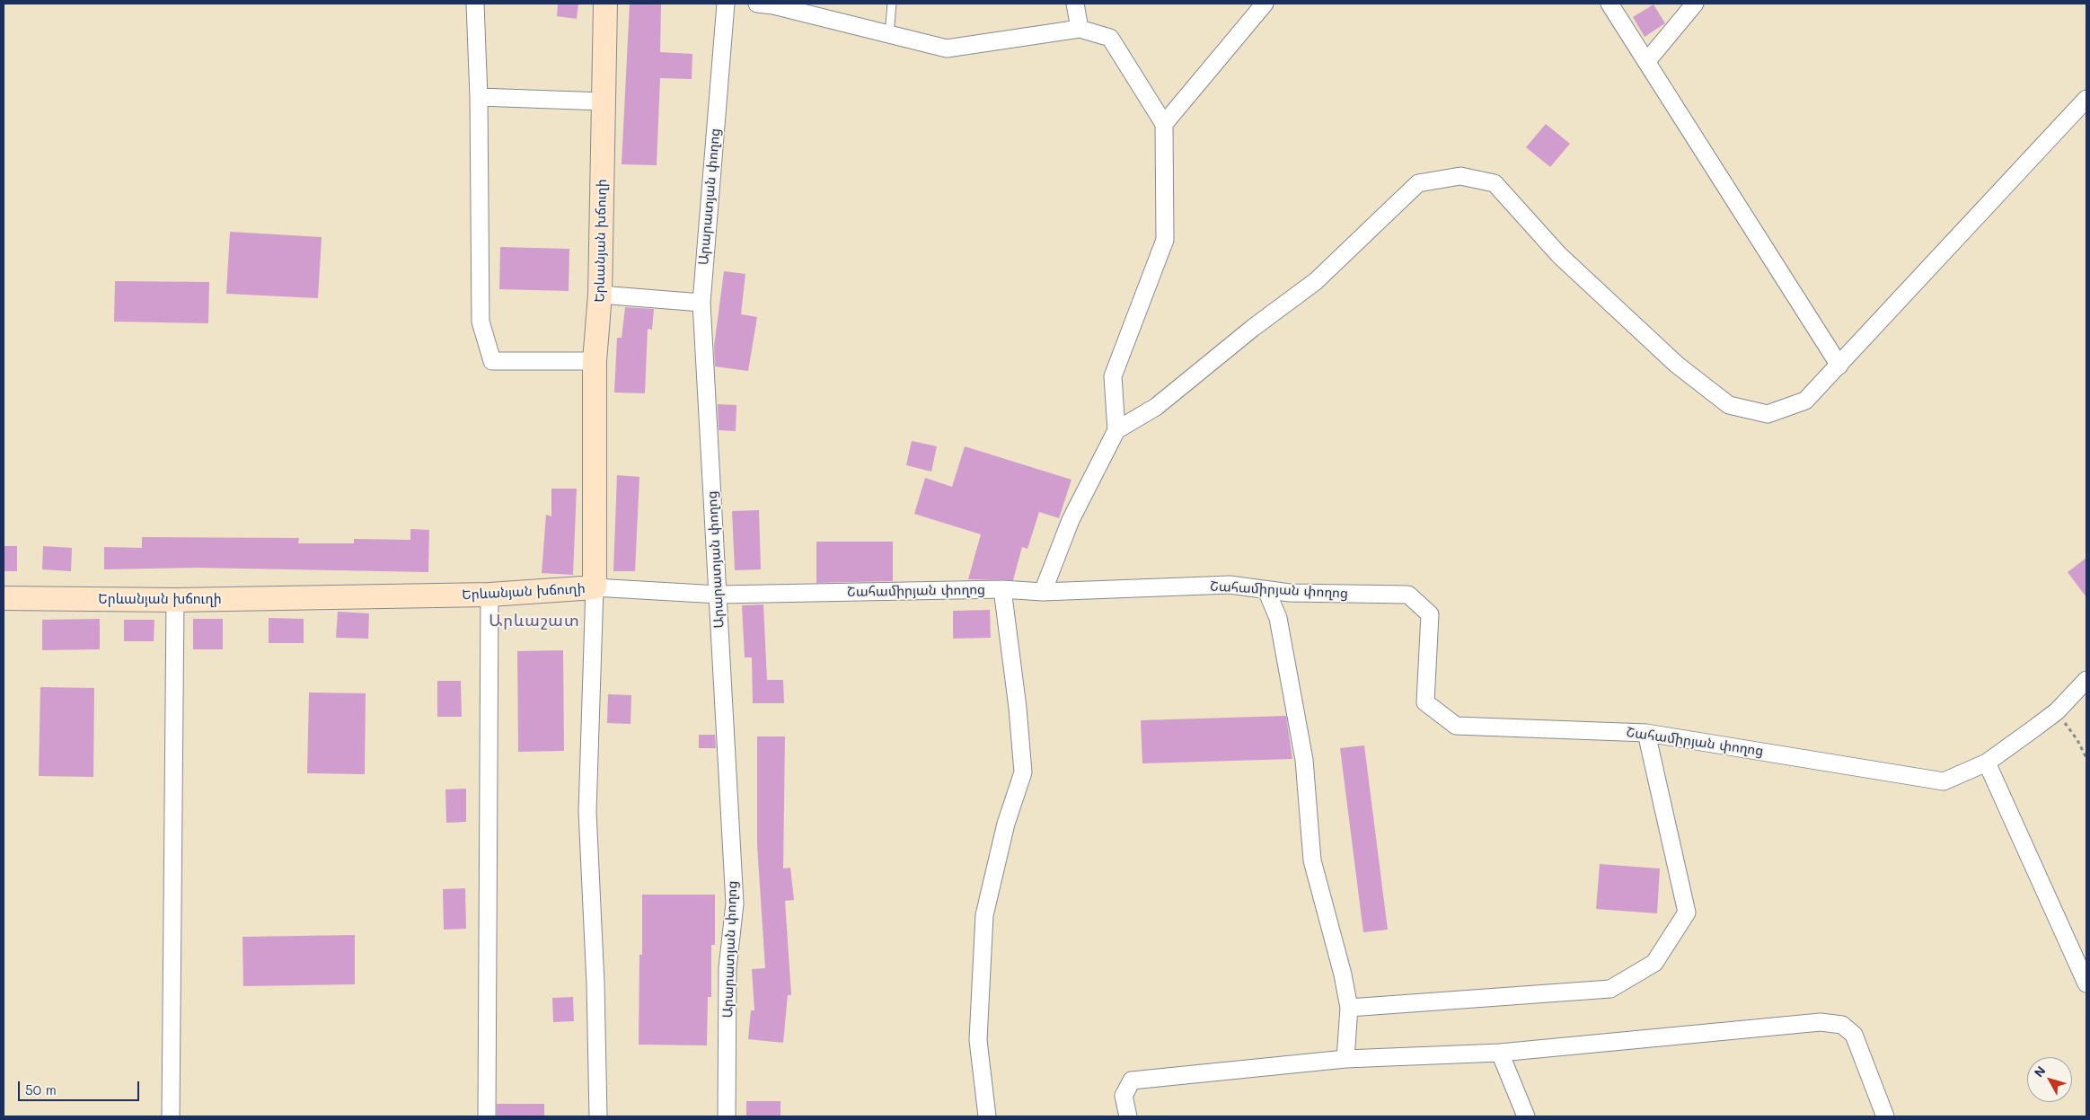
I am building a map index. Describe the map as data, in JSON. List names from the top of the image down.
{
  "streets": {
    "main road": ["Երևանյան խճուղի"],
    "street": ["Արարատյան փողոց", "Շահամիրյան փողոց"]
  },
  "crossings": [
    ["Արարատյան փողոց", "Շահամիրյան փողոց"],
    ["Երևանյան խճուղի", "Շահամիրյան փողոց"]
  ],
  "districts": ["Արևաշատ"],
  "scale_bar": "50 m",
  "north": "top left"
}
